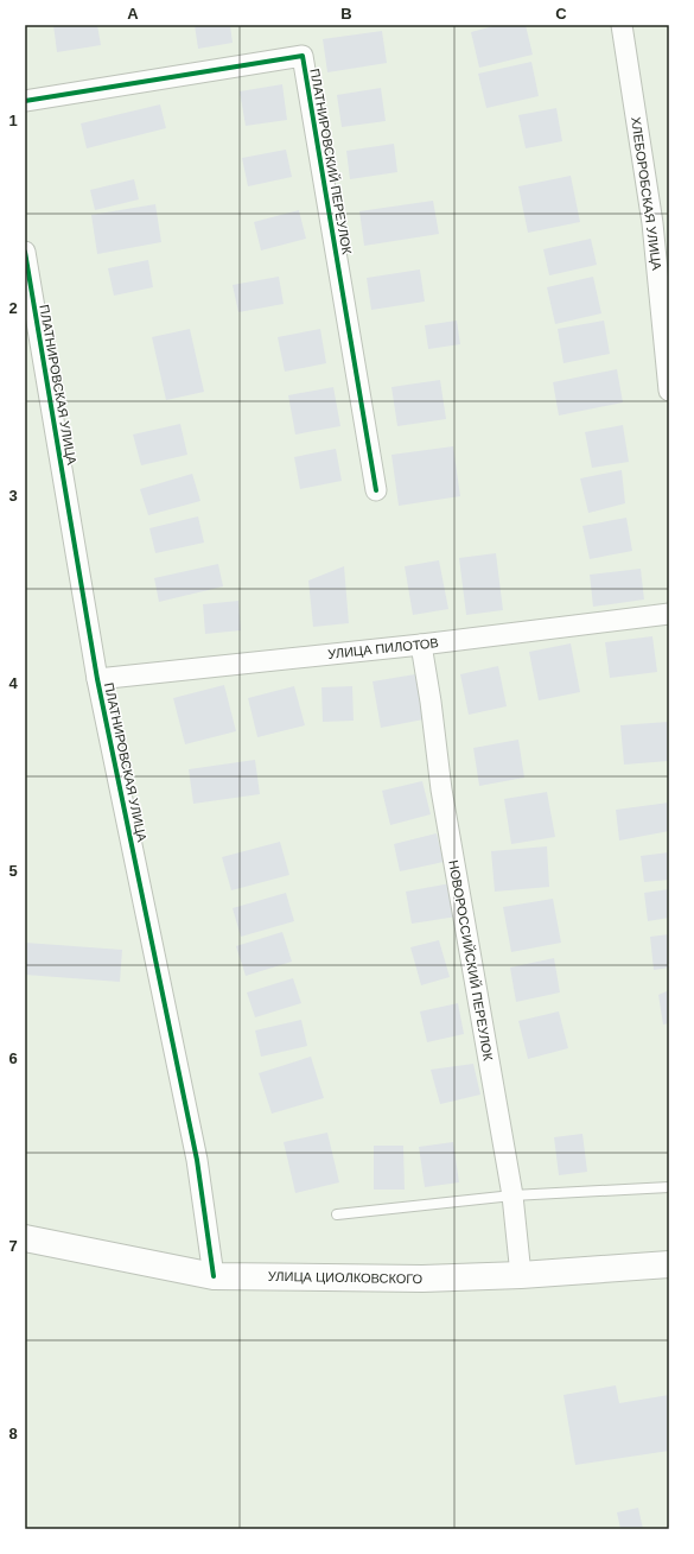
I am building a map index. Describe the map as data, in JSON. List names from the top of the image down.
{
  "streets": {
    "main road": ["УЛИЦА ЦИОЛКОВСКОГО"],
    "street": [
      "ПЛАТНИРОВСКИЙ ПЕРЕУЛОК",
      "ХЛЕБОРОБСКАЯ УЛИЦА",
      "ПЛАТНИРОВСКАЯ УЛИЦА",
      "УЛИЦА ПИЛОТОВ",
      "НОВОРОССИЙСКИЙ ПЕРЕУЛОК"
    ]
  },
  "crossings": [
    ["ПЛАТНИРОВСКАЯ УЛИЦА", "УЛИЦА ПИЛОТОВ"],
    ["ПЛАТНИРОВСКАЯ УЛИЦА", "УЛИЦА ЦИОЛКОВСКОГО"],
    ["УЛИЦА ПИЛОТОВ", "НОВОРОССИЙСКИЙ ПЕРЕУЛОК"],
    ["НОВОРОССИЙСКИЙ ПЕРЕУЛОК", "УЛИЦА ЦИОЛКОВСКОГО"]
  ],
  "grid": {
    "columns": ["A", "B", "C"],
    "rows": [
      "1",
      "2",
      "3",
      "4",
      "5",
      "6",
      "7",
      "8"
    ]
  }
}
